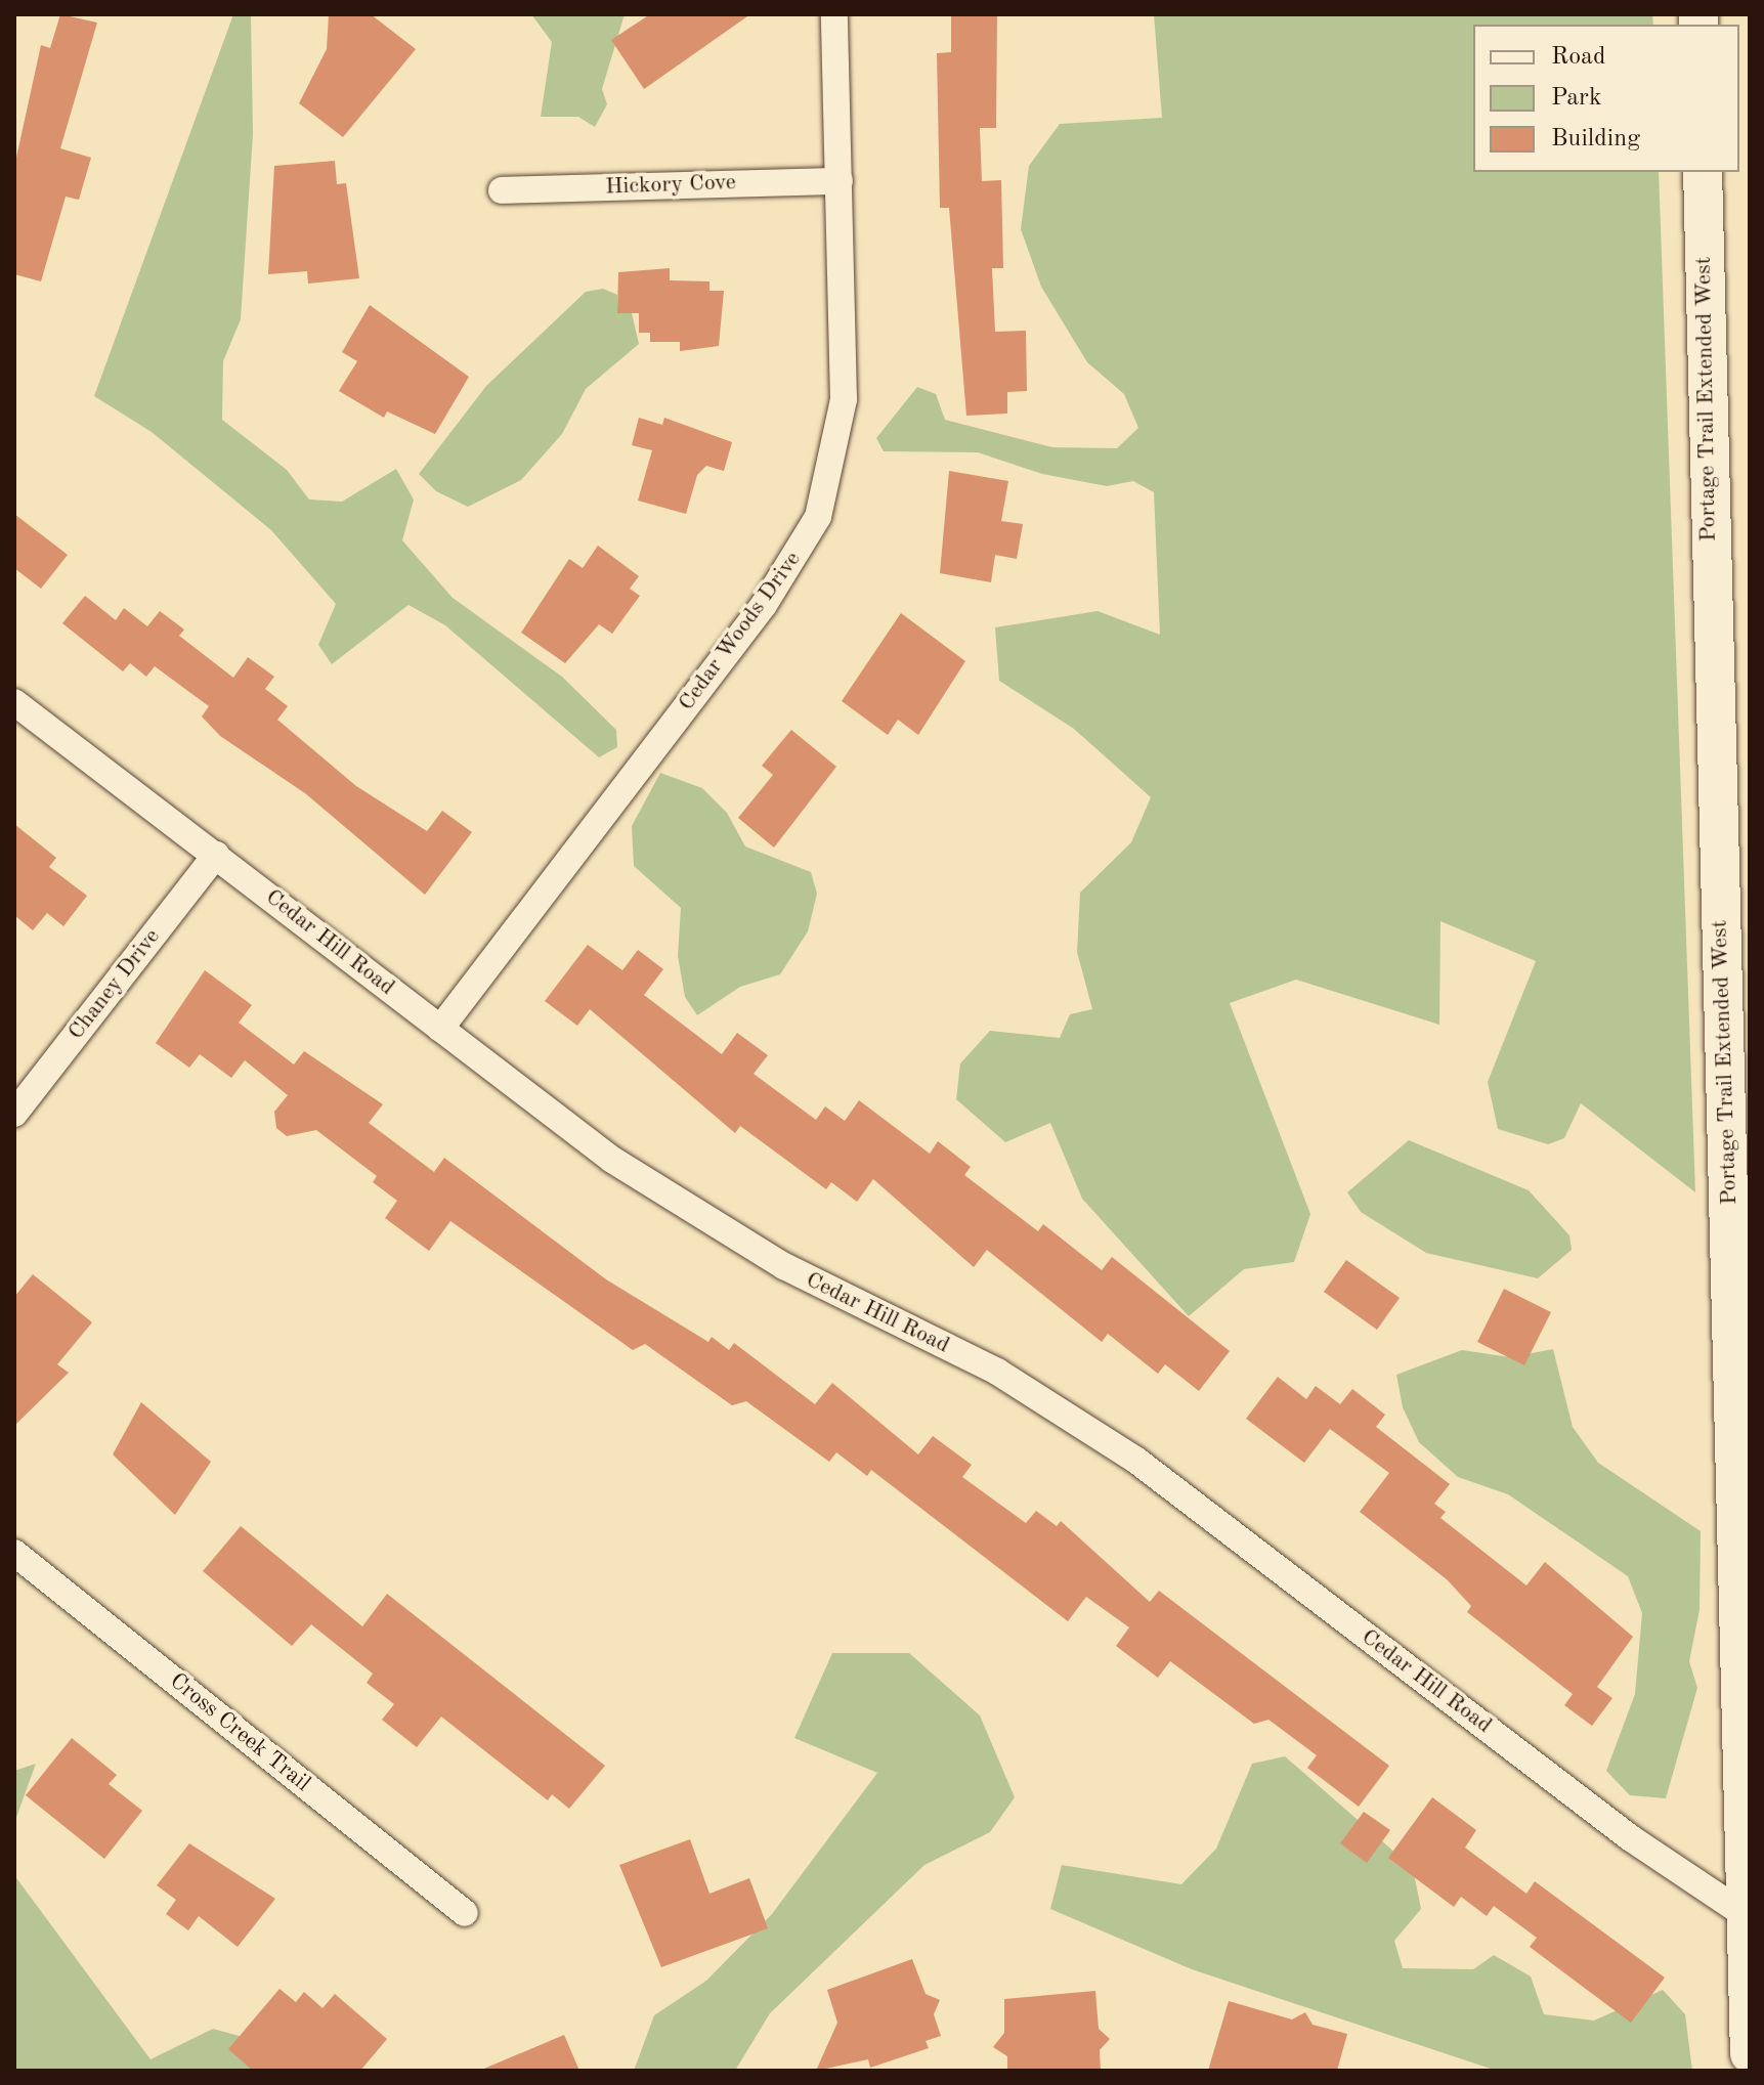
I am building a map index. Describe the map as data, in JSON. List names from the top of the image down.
{
  "streets": {
    "main road": ["Portage Trail Extended West"],
    "street": [
      "Hickory Cove",
      "Cedar Woods Drive",
      "Cedar Hill Road",
      "Chaney Drive",
      "Cross Creek Trail"
    ]
  },
  "crossings": [
    ["Hickory Cove", "Cedar Woods Drive"],
    ["Portage Trail Extended West", "Cedar Hill Road"],
    ["Cedar Woods Drive", "Cedar Hill Road"],
    ["Cedar Hill Road", "Chaney Drive"]
  ],
  "legend": ["Road", "Park", "Building"]
}
